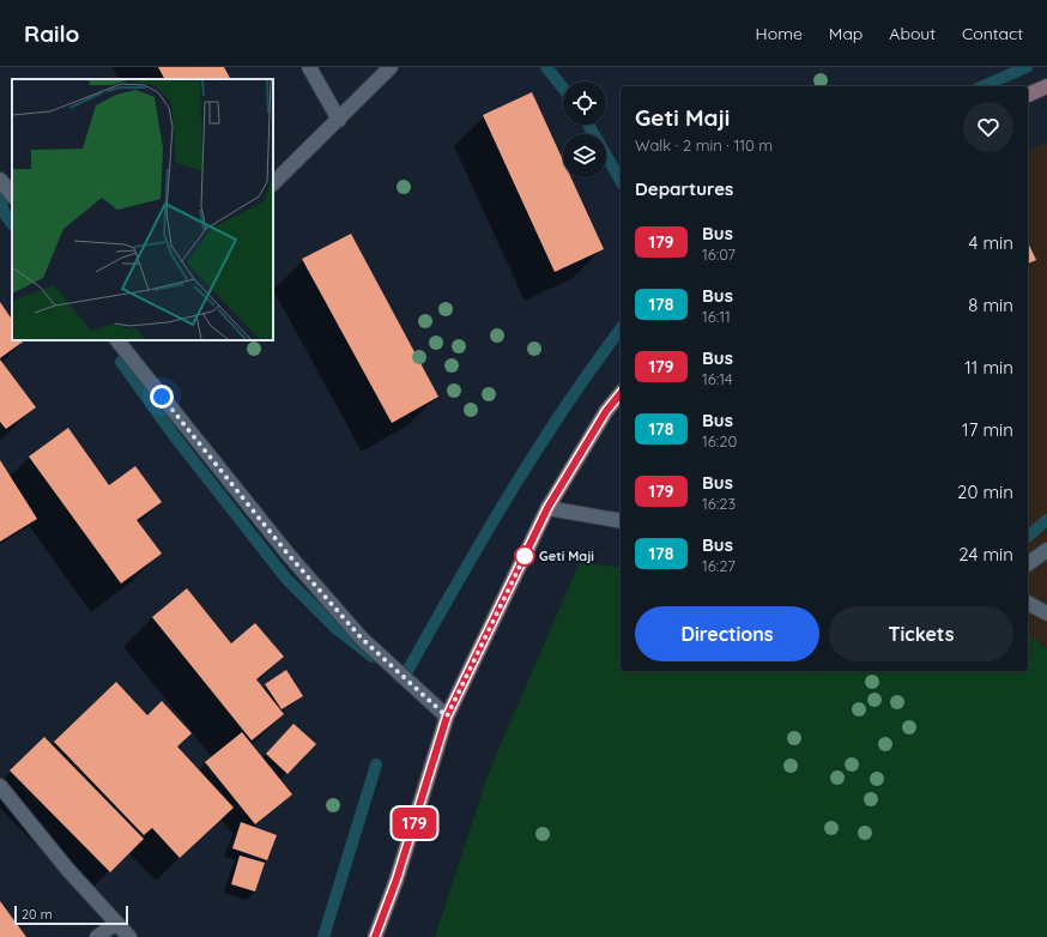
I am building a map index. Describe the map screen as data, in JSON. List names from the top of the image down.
{
  "places": ["Geti Maji"],
  "lines": ["bus line 179"],
  "scale_bar": "20 m",
  "page": {
    "header": "Railo",
    "nav": [
      "Home",
      "Map",
      "About",
      "Contact"
    ],
    "on_map": "179",
    "heading": [
      ["Geti Maji", "Walk · 2 min · 110 m"],
      "Departures"
    ],
    "list": [
      {
        "mark": "179",
        "name": "Bus",
        "note": "16:07",
        "value": "4 min"
      },
      {
        "mark": "178",
        "name": "Bus",
        "note": "16:11",
        "value": "8 min"
      },
      {
        "mark": "179",
        "name": "Bus",
        "note": "16:14",
        "value": "11 min"
      },
      {
        "mark": "178",
        "name": "Bus",
        "note": "16:20",
        "value": "17 min"
      },
      {
        "mark": "179",
        "name": "Bus",
        "note": "16:23",
        "value": "20 min"
      },
      {
        "mark": "178",
        "name": "Bus",
        "note": "16:27",
        "value": "24 min"
      }
    ],
    "buttons": ["Directions", "Tickets"],
    "scale": "20 m"
  }
}
